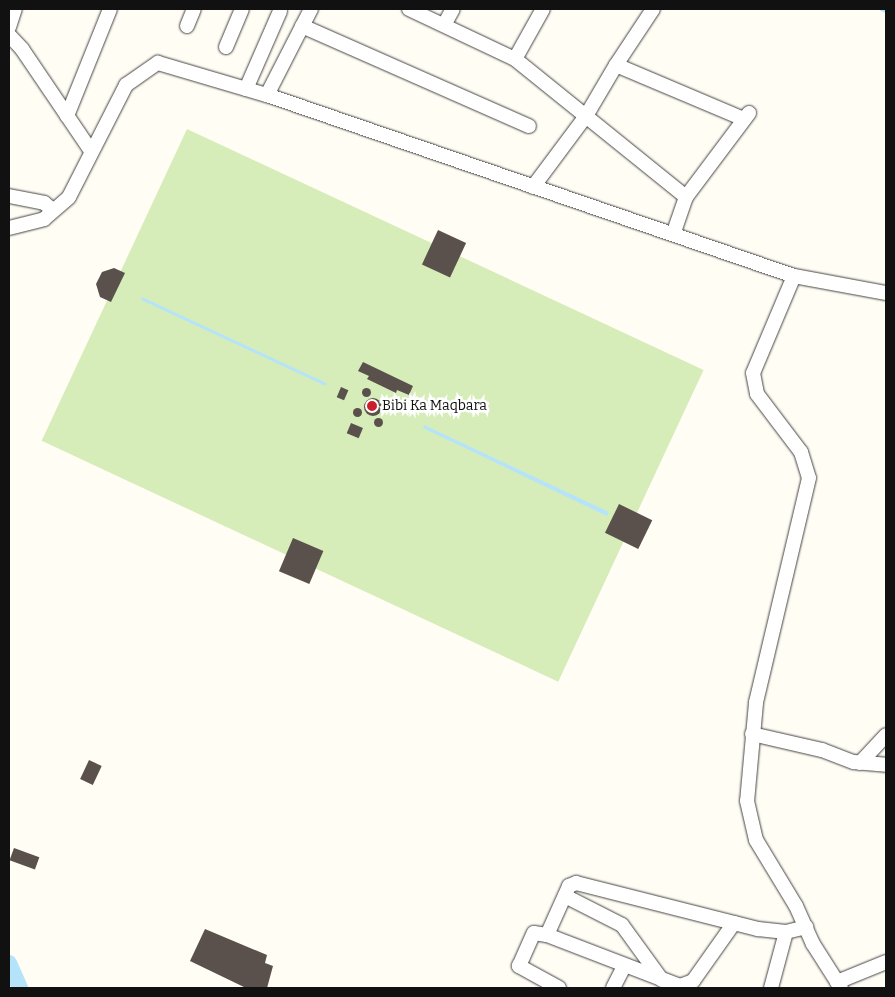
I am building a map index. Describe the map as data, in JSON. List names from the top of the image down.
{
  "places": ["Bibi Ka Maqbara"]
}
